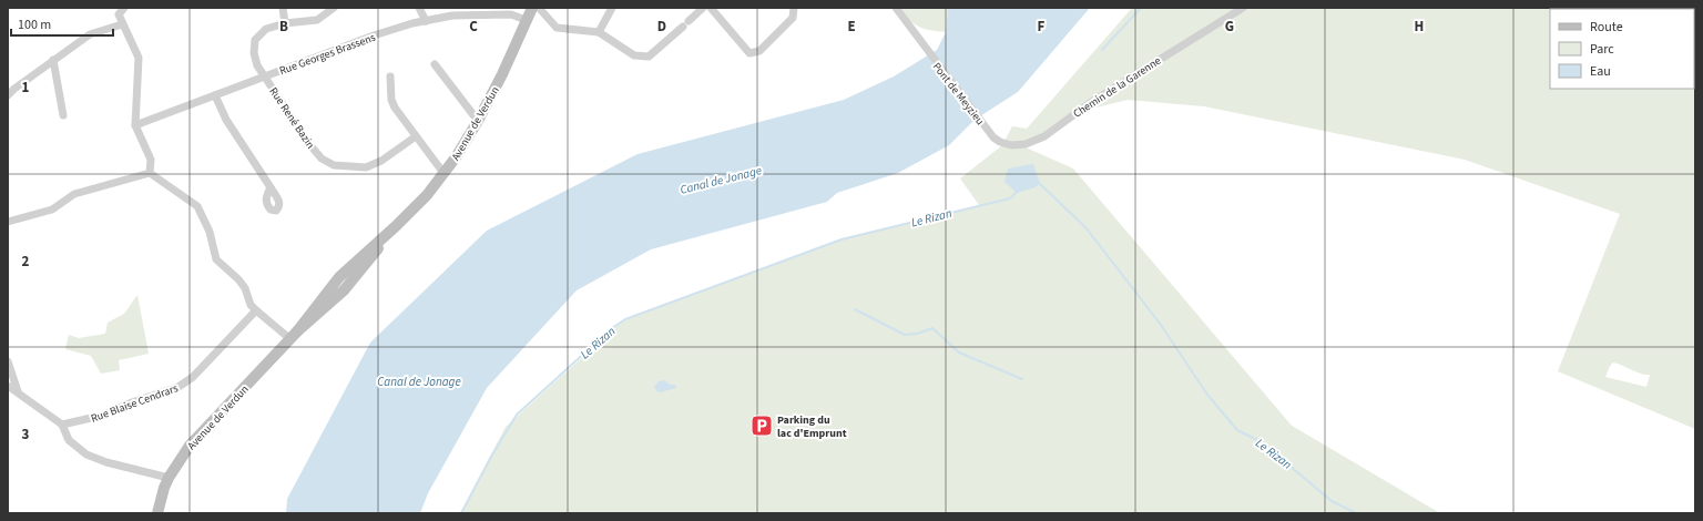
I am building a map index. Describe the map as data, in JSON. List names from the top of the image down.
{
  "streets": {
    "main road": ["Avenue de Verdun"],
    "street": [
      "Rue Georges Brassens",
      "Chemin de la Garenne",
      "Pont de Meyzieu",
      "Rue René Bazin",
      "Rue Blaise Cendrars"
    ]
  },
  "crossings": [
    ["Rue Georges Brassens", "Rue René Bazin"],
    ["Rue Georges Brassens", "Avenue de Verdun"],
    ["Chemin de la Garenne", "Pont de Meyzieu"]
  ],
  "water": ["Canal de Jonage", "Le Rizan"],
  "places": {
    "parking": ["Parking du lac d'Emprunt"]
  },
  "legend": ["Route", "Parc", "Eau"],
  "scale_bar": "100 m",
  "grid": {
    "columns": [
      "B",
      "C",
      "D",
      "E",
      "F",
      "G",
      "H"
    ],
    "rows": ["1", "2", "3"]
  }
}
